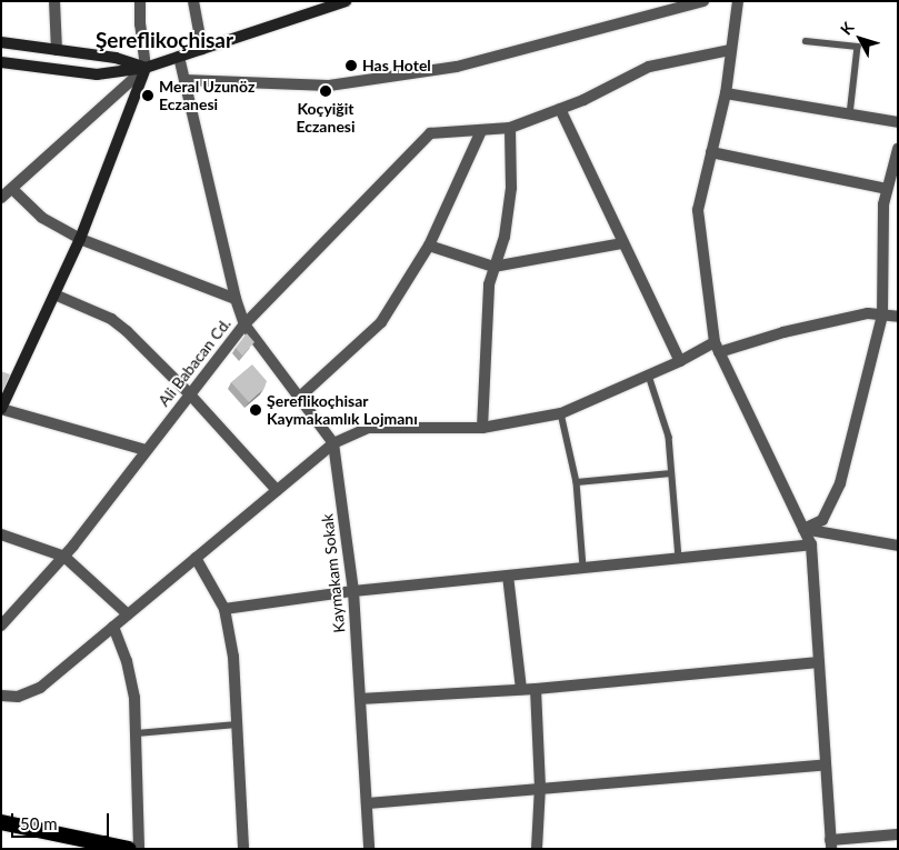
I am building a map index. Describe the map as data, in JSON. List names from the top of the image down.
{
  "streets": {
    "street": ["Ali Babacan Cd.", "Kaymakam Sokak"]
  },
  "crossings": [
    ["Ali Babacan Cd.", "Kaymakam Sokak"]
  ],
  "districts": ["Şereflikoçhisar"],
  "places": [
    "Has Hotel",
    "Koçyiğit Eczanesi",
    "Meral Uzunöz Eczanesi",
    "Şereflikoçhisar Kaymakamlık Lojmanı"
  ],
  "scale_bar": "50 m",
  "north": "top left"
}
